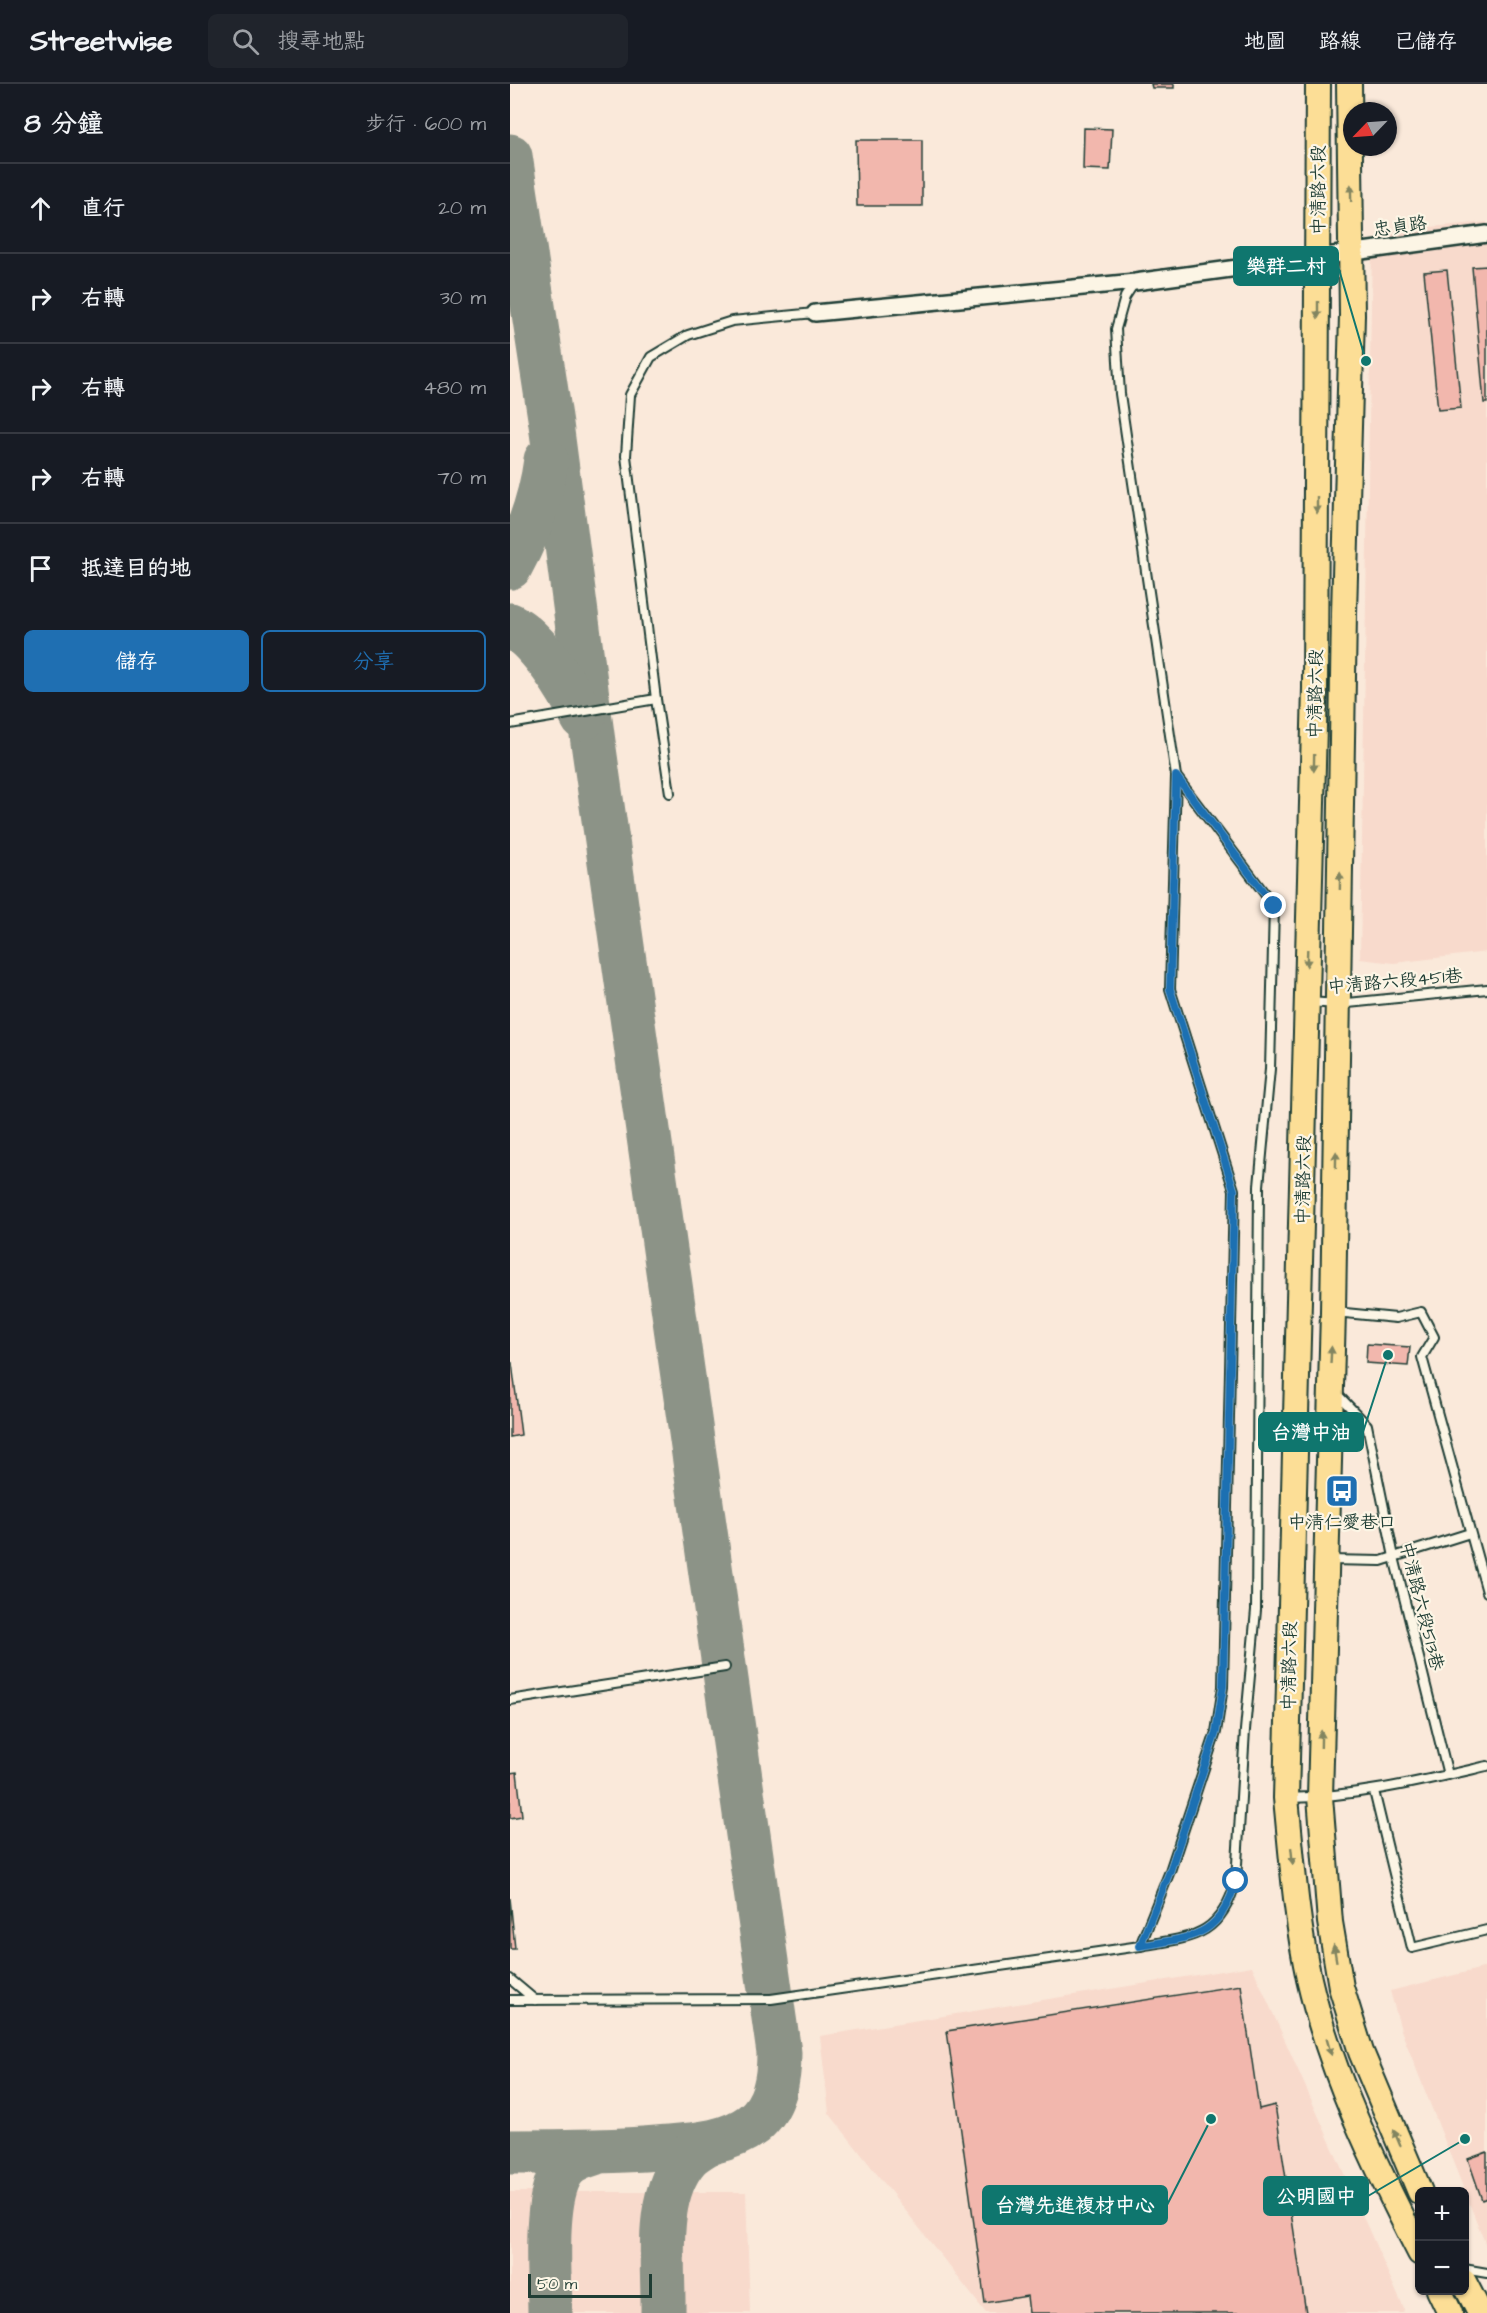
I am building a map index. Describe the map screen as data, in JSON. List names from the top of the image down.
{
  "streets": {
    "main road": ["中清路六段"],
    "street": ["忠貞路"],
    "lane": ["中清路六段451巷", "中清路六段513巷"]
  },
  "crossings": [
    ["中清路六段", "忠貞路"],
    ["中清路六段", "中清路六段451巷"],
    ["中清路六段", "中清路六段513巷"]
  ],
  "places": {
    "other": [
      "樂群二村",
      "台灣中油",
      "台灣先進複材中心",
      "公明國中"
    ],
    "bus stop": ["中清仁愛巷口"]
  },
  "scale_bar": "50 m",
  "north": "bottom left",
  "page": {
    "header": "Streetwise",
    "search": "搜尋地點",
    "nav": ["地圖", "路線", "已儲存"],
    "heading": ["8 分鐘", "步行 · 600 m"],
    "list": [
      ["直行", "20 m"],
      ["右轉", "30 m"],
      ["右轉", "480 m"],
      ["右轉", "70 m"],
      "抵達目的地"
    ],
    "buttons": ["儲存", "分享"],
    "map_buttons": ["+", "−"],
    "scale": "50 m"
  }
}
